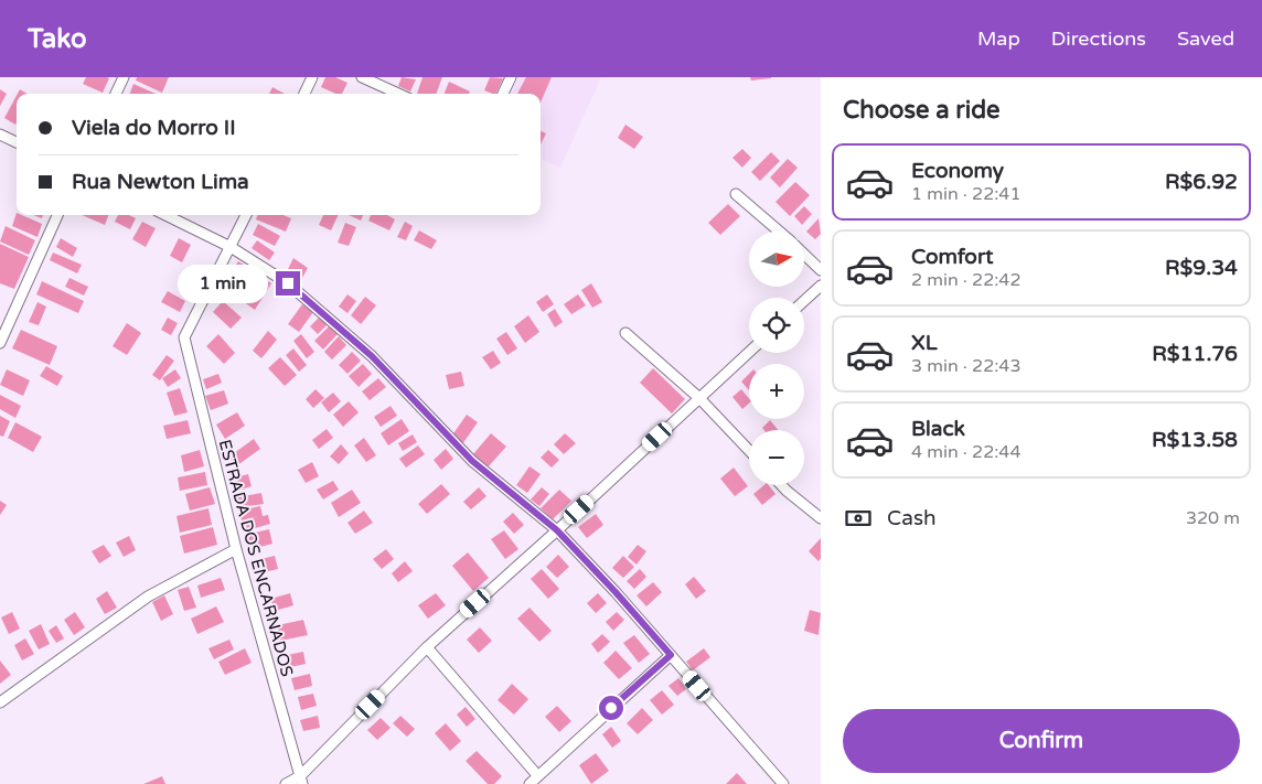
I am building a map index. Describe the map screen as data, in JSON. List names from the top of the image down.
{
  "streets": {
    "street": ["ESTRADA DOS ENCARNADOS"]
  },
  "north": "right",
  "page": {
    "header": "Tako",
    "nav": ["Map", "Directions", "Saved"],
    "heading": "Choose a ride",
    "banner": ["Viela do Morro II", "Rua Newton Lima"],
    "list": [
      {
        "name": "Economy",
        "note": "1 min · 22:41",
        "value": "R$6.92"
      },
      {
        "name": "Comfort",
        "note": "2 min · 22:42",
        "value": "R$9.34"
      },
      {
        "name": "XL",
        "note": "3 min · 22:43",
        "value": "R$11.76"
      },
      {
        "name": "Black",
        "note": "4 min · 22:44",
        "value": "R$13.58"
      }
    ],
    "map_buttons": ["+", "−"],
    "bubble": "1 min",
    "pay": ["Cash", "320 m"],
    "buttons": "Confirm"
  }
}
